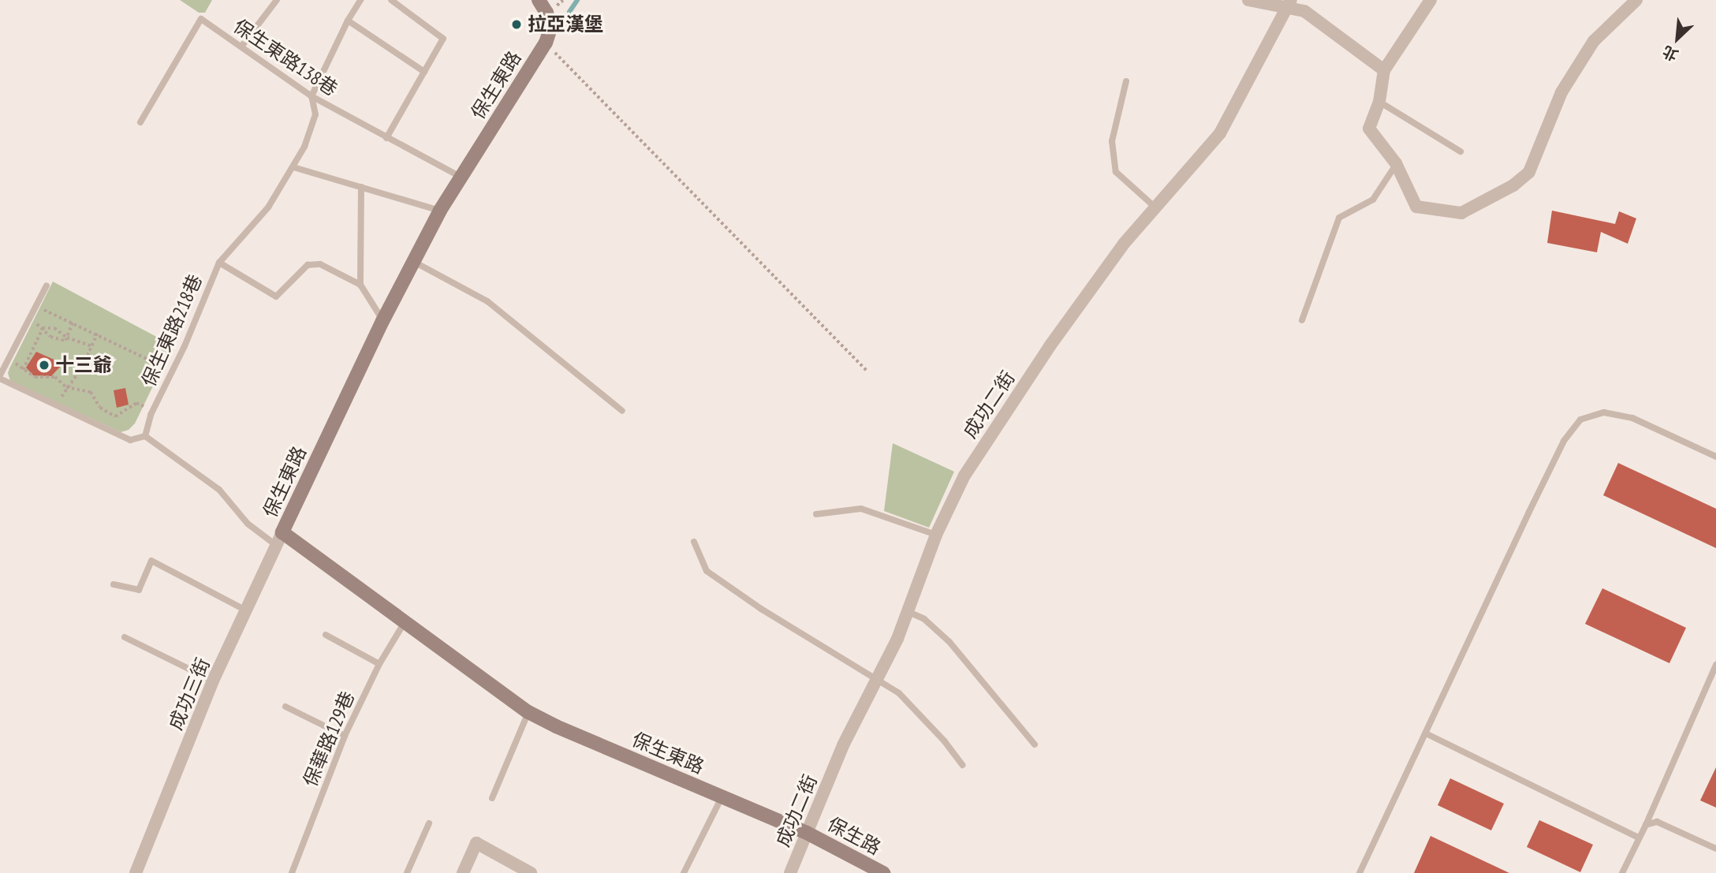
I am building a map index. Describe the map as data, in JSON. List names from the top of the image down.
{
  "streets": {
    "street": [
      "保生東路",
      "成功二街",
      "成功三街",
      "保生路"
    ],
    "lane": ["保生東路138巷", "保生東路218巷", "保華路129巷"]
  },
  "crossings": [
    ["保生東路138巷", "保生東路"],
    ["保生東路138巷", "保生東路218巷"],
    ["保生東路", "成功二街"],
    ["保生東路", "成功三街"],
    ["保生東路", "保華路129巷"],
    ["保生東路", "保生路"],
    ["成功二街", "保生路"]
  ],
  "places": ["拉亞漢堡", "十三爺"],
  "north": "bottom left"
}
